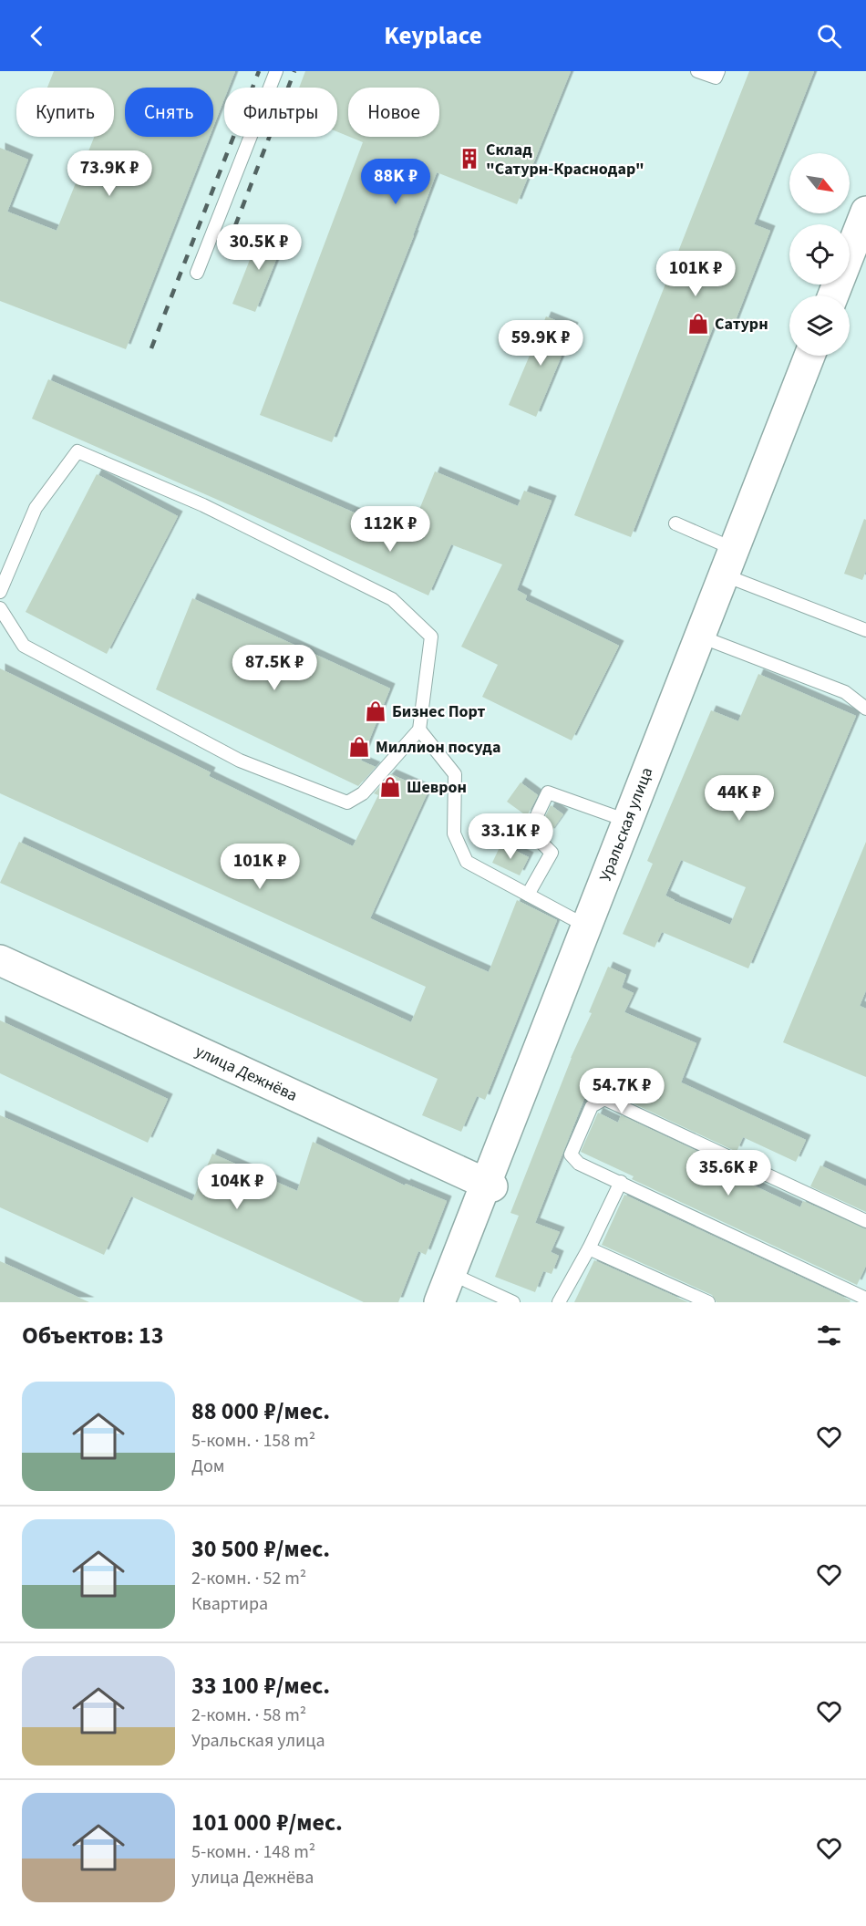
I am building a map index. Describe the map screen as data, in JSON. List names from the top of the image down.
{
  "streets": {
    "main road": ["Уральская улица", "улица Дежнёва"]
  },
  "crossings": [
    ["Уральская улица", "улица Дежнёва"]
  ],
  "places": {
    "building": ["Склад \"Сатурн-Краснодар\""],
    "shop": [
      "Сатурн",
      "Бизнес Порт",
      "Миллион посуда",
      "Шеврон"
    ]
  },
  "north": "bottom right",
  "page": {
    "header": "Keyplace",
    "chip": [
      "Купить",
      "Снять",
      "Фильтры",
      "Новое"
    ],
    "price": [
      "73.9K ₽",
      "88K ₽",
      "30.5K ₽",
      "101K ₽",
      "59.9K ₽",
      "112K ₽",
      "87.5K ₽",
      "44K ₽",
      "33.1K ₽",
      "101K ₽",
      "54.7K ₽",
      "35.6K ₽",
      "104K ₽"
    ],
    "heading": "Объектов: 13",
    "list": [
      {
        "name": "88 000 ₽/мес.",
        "note": "5-комн. · 158 m² · Дом"
      },
      {
        "name": "30 500 ₽/мес.",
        "note": "2-комн. · 52 m² · Квартира"
      },
      {
        "name": "33 100 ₽/мес.",
        "note": "2-комн. · 58 m² · Уральская улица"
      },
      {
        "name": "101 000 ₽/мес.",
        "note": "5-комн. · 148 m² · улица Дежнёва"
      }
    ]
  }
}
